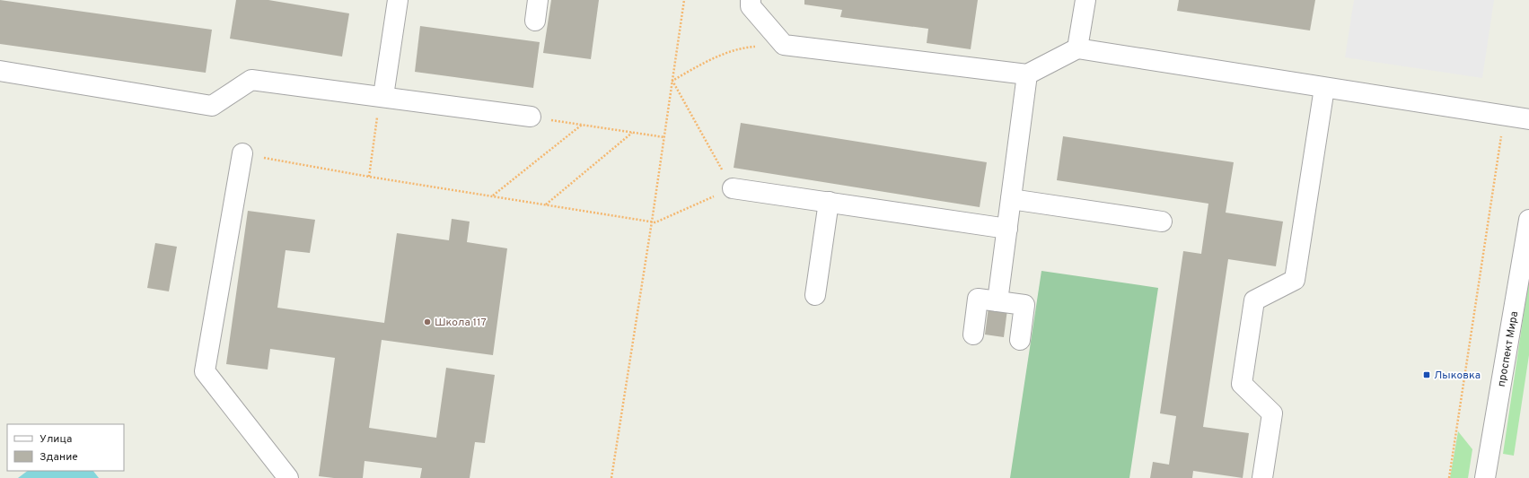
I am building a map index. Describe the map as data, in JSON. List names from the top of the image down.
{
  "streets": {
    "street": ["проспект Мира"]
  },
  "places": {
    "other": ["Школа 117"],
    "transit": ["Лыковка"]
  },
  "legend": ["Улица", "Здание"]
}
